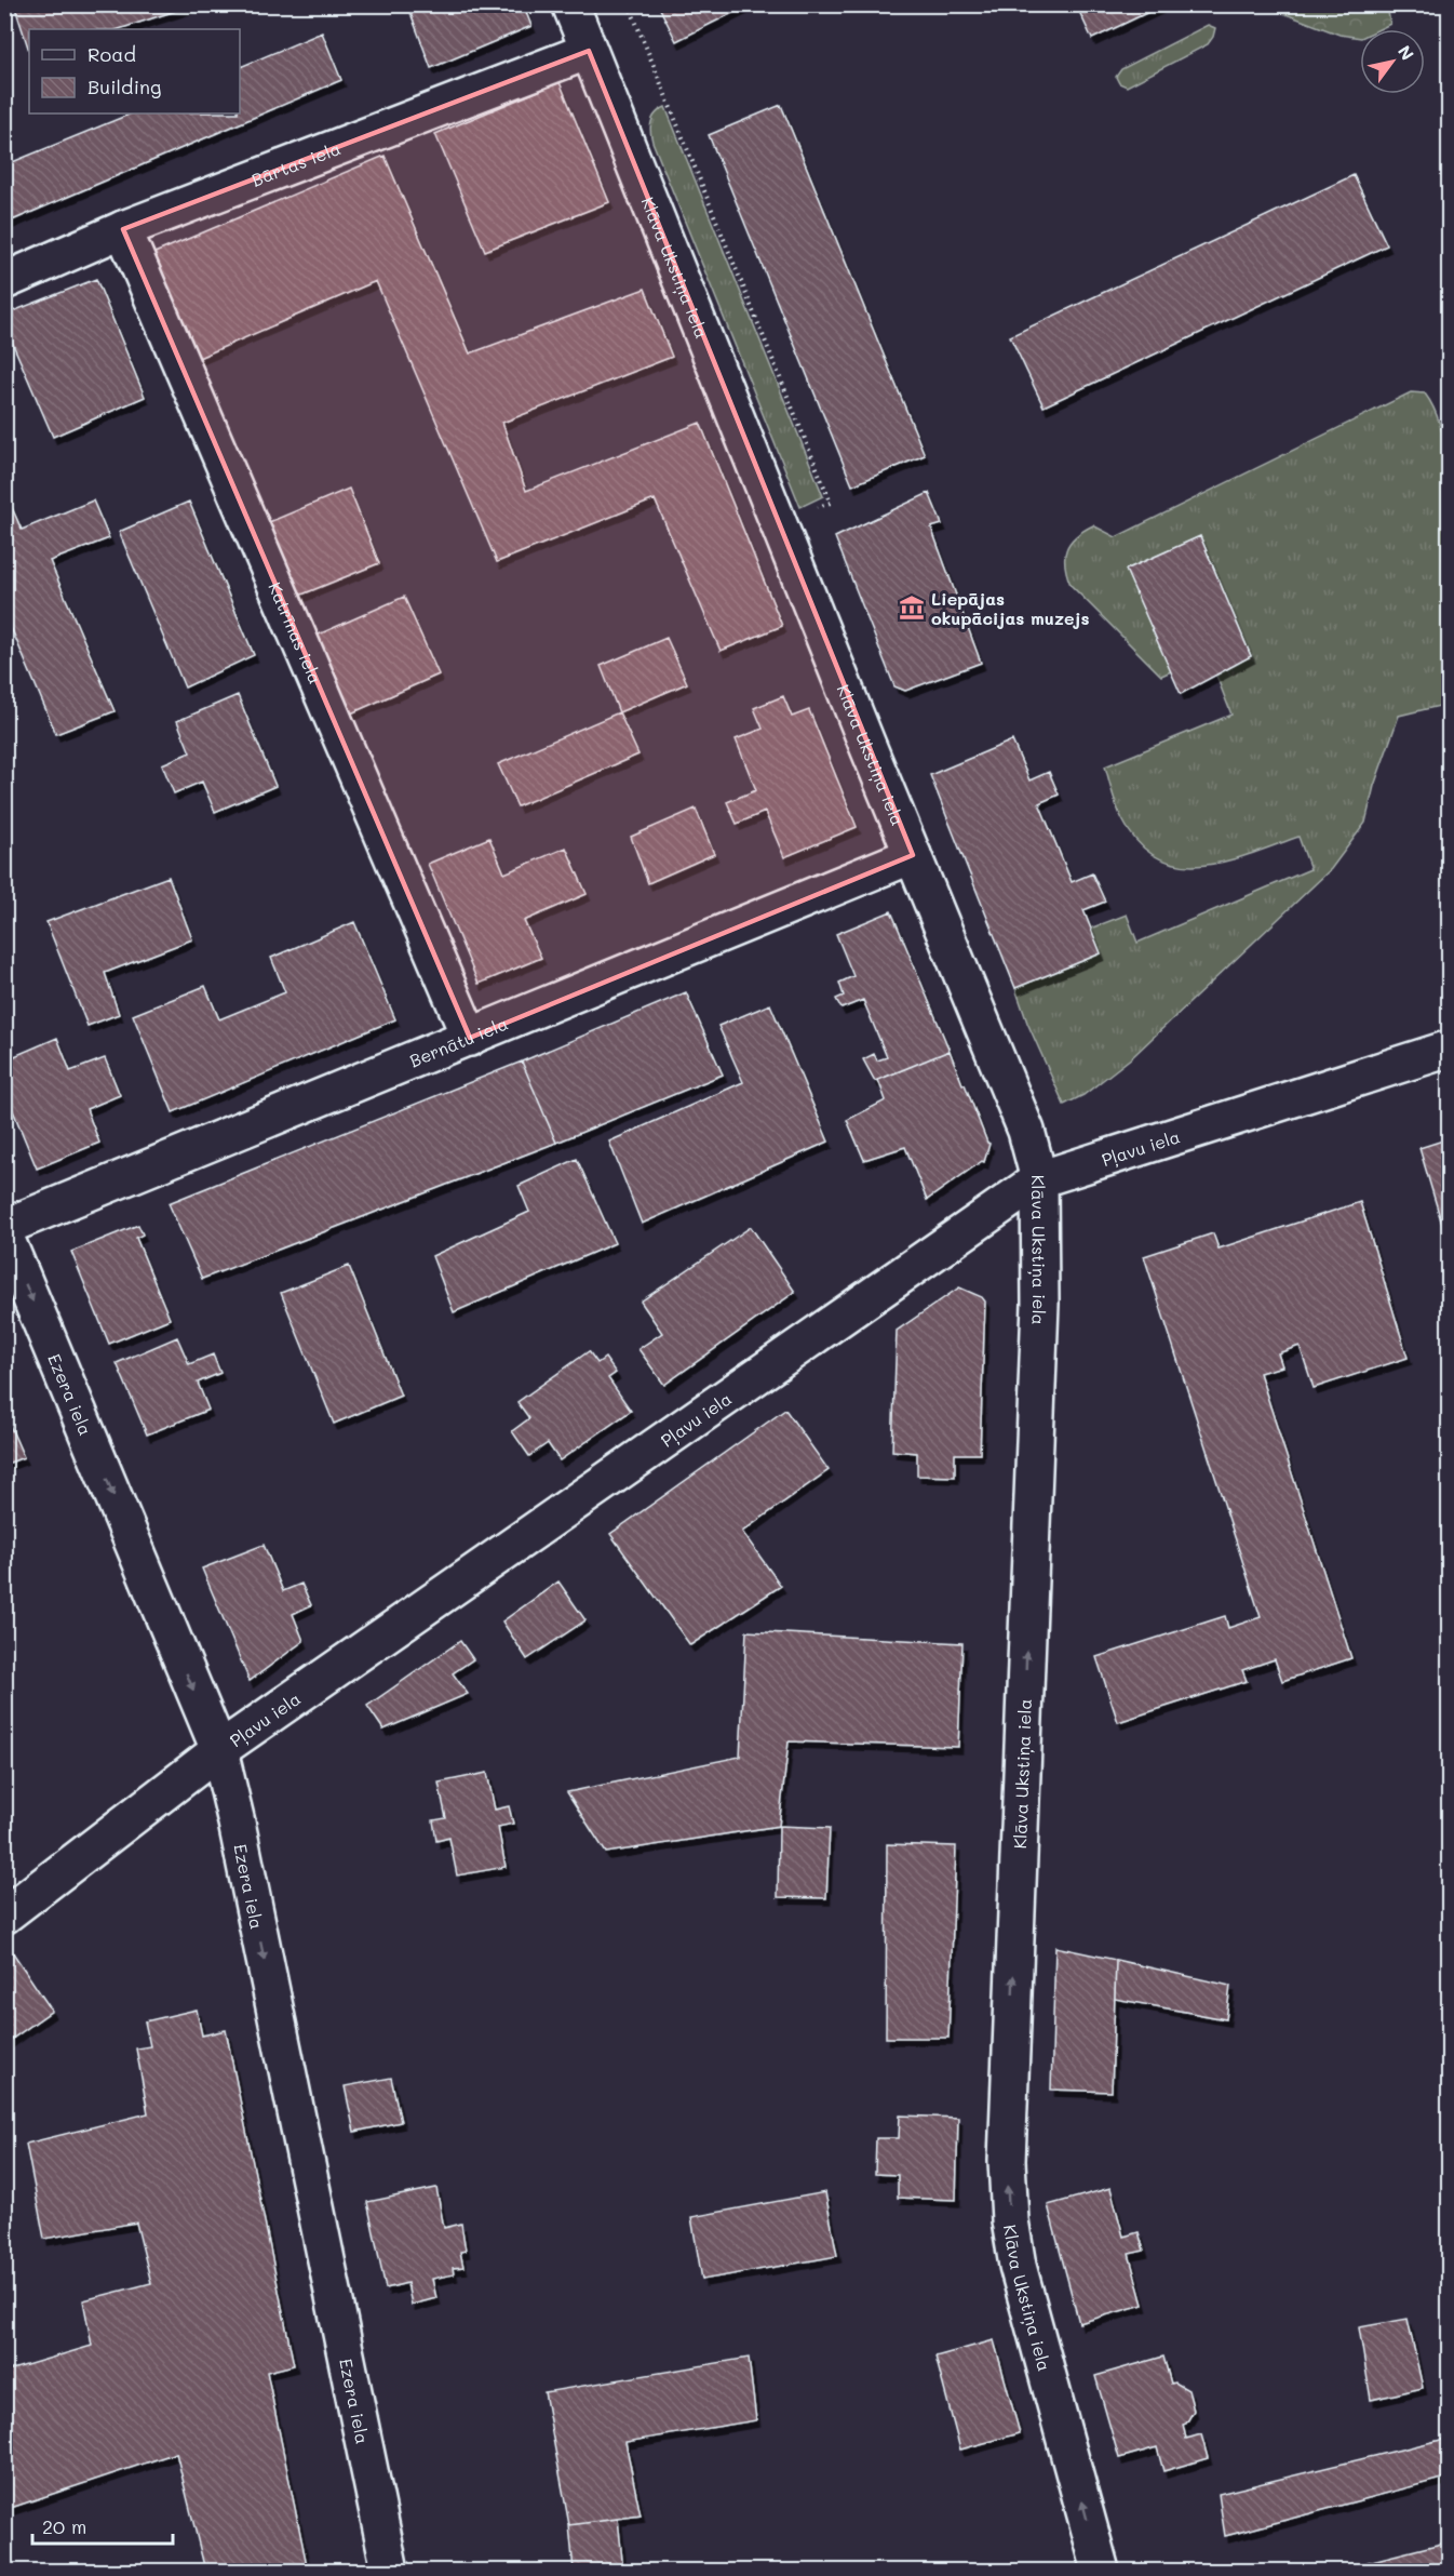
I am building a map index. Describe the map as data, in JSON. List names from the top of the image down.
{
  "streets": {
    "street": [
      "Bārtas iela",
      "Klāva Ukstiņa iela",
      "Katrīnas iela",
      "Bernātu iela",
      "Pļavu iela",
      "Ezera iela"
    ]
  },
  "crossings": [
    ["Bārtas iela", "Klāva Ukstiņa iela"],
    ["Bārtas iela", "Katrīnas iela"],
    ["Klāva Ukstiņa iela", "Bernātu iela"],
    ["Klāva Ukstiņa iela", "Pļavu iela"],
    ["Katrīnas iela", "Bernātu iela"],
    ["Pļavu iela", "Ezera iela"]
  ],
  "one_way": ["Klāva Ukstiņa iela", "Ezera iela"],
  "places": {
    "museum": ["Liepājas okupācijas muzejs"]
  },
  "legend": ["Road", "Building"],
  "scale_bar": "20 m",
  "north": "top right"
}
